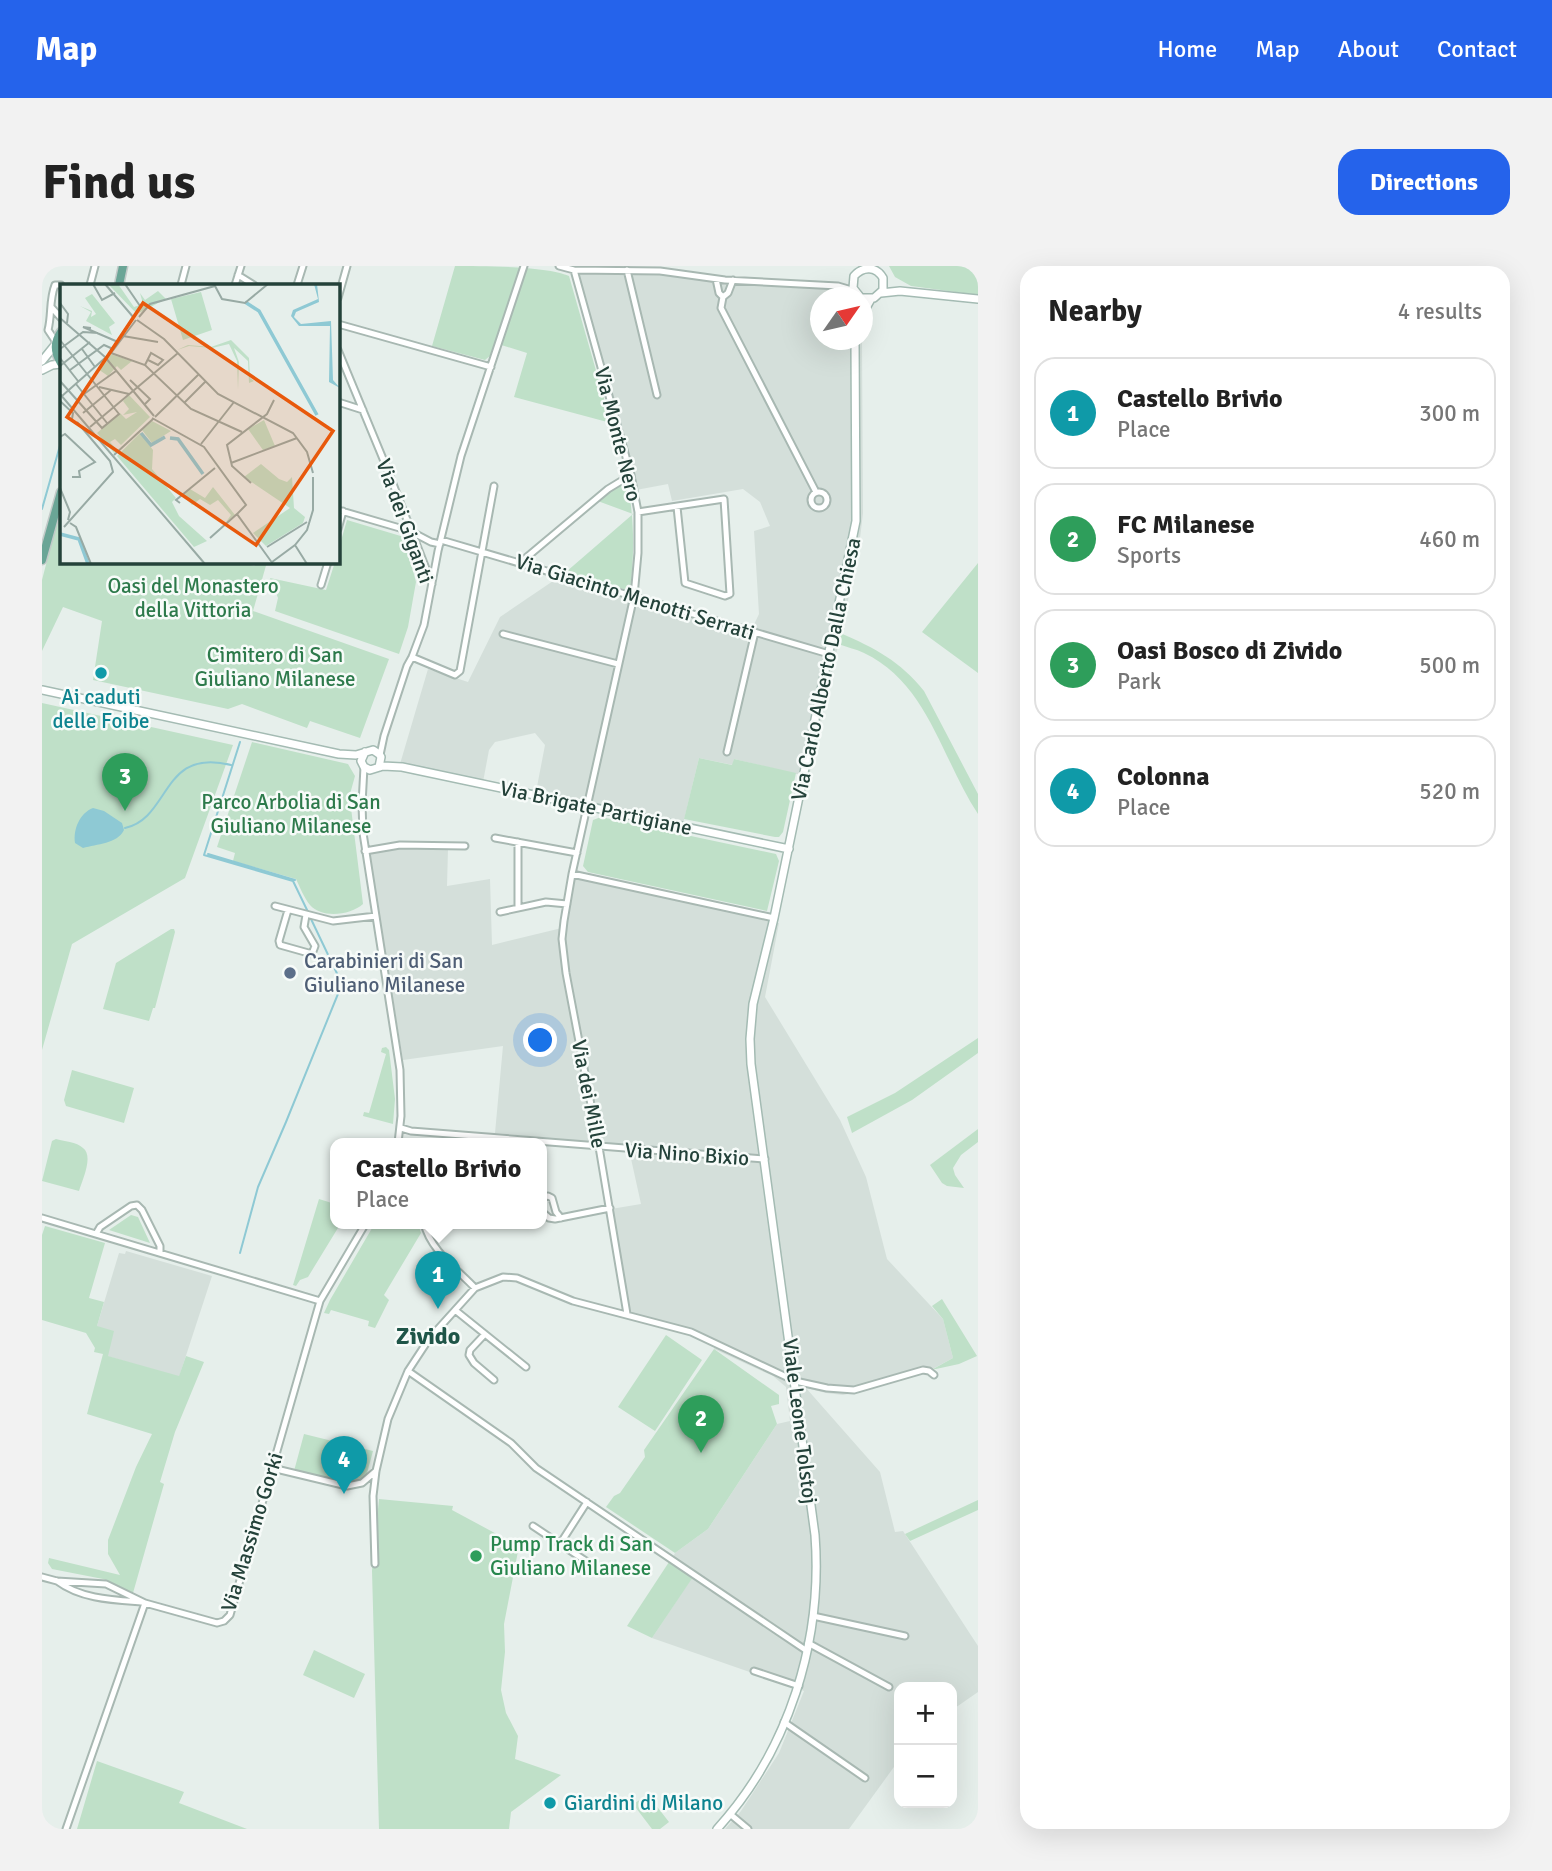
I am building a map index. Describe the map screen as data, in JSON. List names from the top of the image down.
{
  "streets": {
    "street": [
      "Via Monte Nero",
      "Via dei Giganti",
      "Via Giacinto Menotti Serrati",
      "Via Carlo Alberto Dalla Chiesa",
      "Via Brigate Partigiane",
      "Via dei Mille",
      "Via Nino Bixio",
      "Viale Leone Tolstoj",
      "Via Massimo Gorki"
    ]
  },
  "crossings": [
    ["Via Monte Nero", "Via Giacinto Menotti Serrati"],
    ["Via Monte Nero", "Via Brigate Partigiane"],
    ["Via Monte Nero", "Via dei Mille"],
    ["Via dei Giganti", "Via Giacinto Menotti Serrati"],
    ["Via dei Giganti", "Via Brigate Partigiane"],
    ["Via Giacinto Menotti Serrati", "Via Carlo Alberto Dalla Chiesa"],
    ["Via Carlo Alberto Dalla Chiesa", "Via Brigate Partigiane"],
    ["Via Carlo Alberto Dalla Chiesa", "Viale Leone Tolstoj"],
    ["Via Brigate Partigiane", "Via dei Mille"],
    ["Via dei Mille", "Via Nino Bixio"],
    ["Via Nino Bixio", "Viale Leone Tolstoj"]
  ],
  "districts": ["Zivido"],
  "parks": ["Oasi del Monastero della Vittoria", "Cimitero di San Giuliano Milanese", "Parco Arbolia di San Giuliano Milanese"],
  "places": [
    "Ai caduti delle Foibe",
    "Carabinieri di San Giuliano Milanese",
    "Pump Track di San Giuliano Milanese",
    "Giardini di Milano"
  ],
  "north": "top right",
  "page": {
    "header": "Map",
    "nav": [
      "Home",
      "Map",
      "About",
      "Contact"
    ],
    "buttons": "Directions",
    "title": "Find us",
    "heading": ["Nearby", "4 results"],
    "list": [
      {
        "mark": "1",
        "name": "Castello Brivio",
        "note": "Place",
        "value": "300 m"
      },
      {
        "mark": "2",
        "name": "FC Milanese",
        "note": "Sports",
        "value": "460 m"
      },
      {
        "mark": "3",
        "name": "Oasi Bosco di Zivido",
        "note": "Park",
        "value": "500 m"
      },
      {
        "mark": "4",
        "name": "Colonna",
        "note": "Place",
        "value": "520 m"
      }
    ],
    "pins": [
      "3",
      "1",
      "2",
      "4"
    ],
    "popup": ["Castello Brivio", "Place"],
    "map_buttons": ["+", "−"]
  }
}
